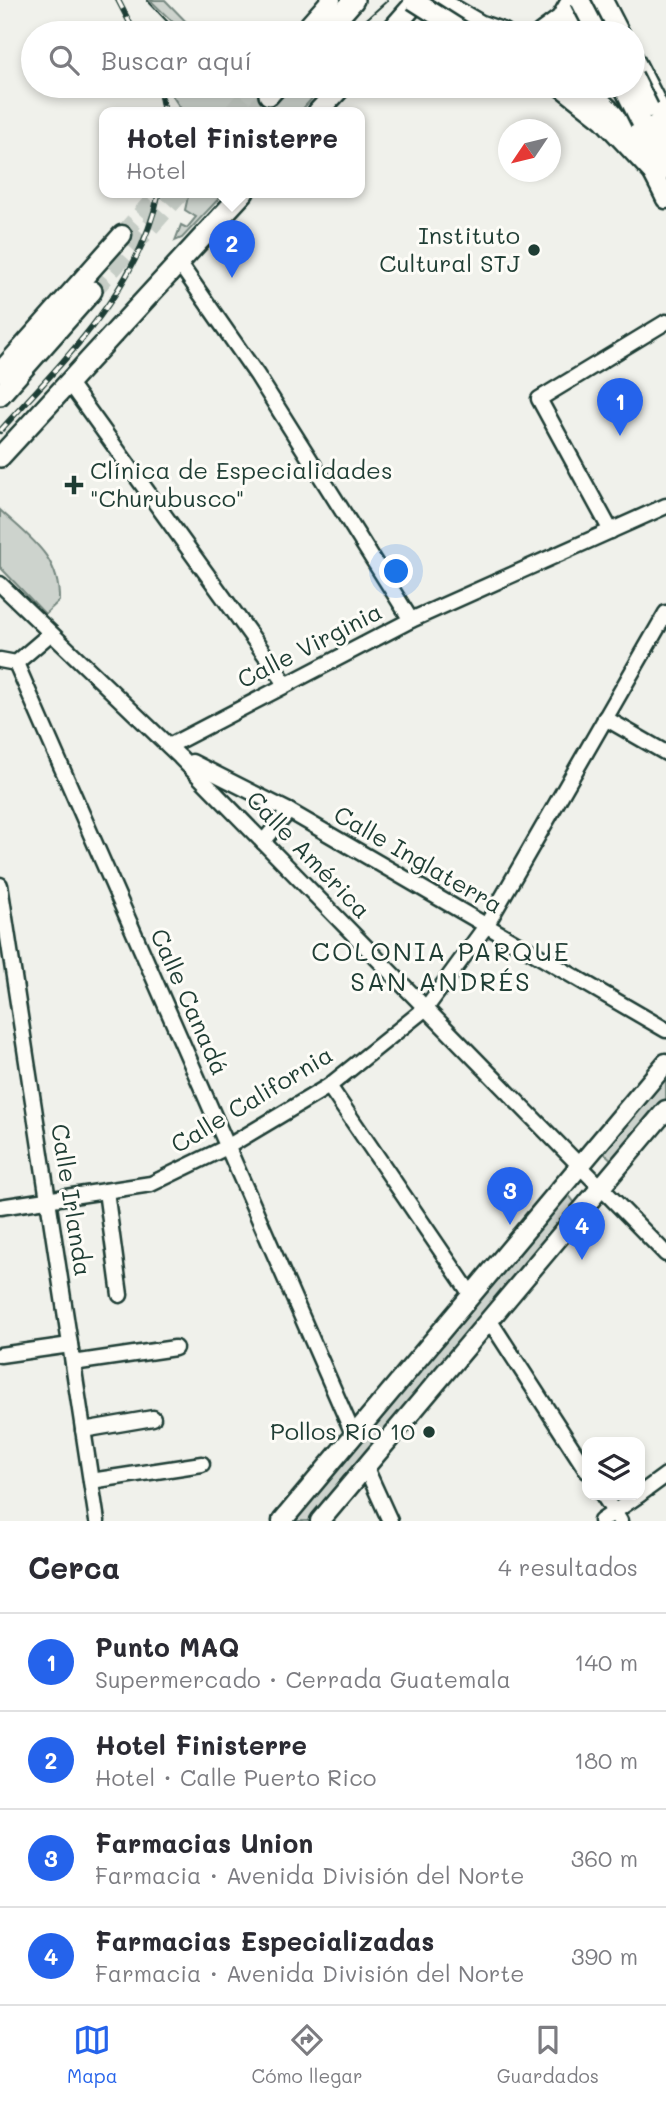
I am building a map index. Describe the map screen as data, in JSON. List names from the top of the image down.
{
  "streets": {
    "street": [
      "Calle Virginia",
      "Calle América",
      "Calle Inglaterra",
      "Calle Canadá",
      "Calle California",
      "Calle Irlanda"
    ]
  },
  "crossings": [
    ["Calle Virginia", "Calle América"],
    ["Calle América", "Calle Inglaterra"],
    ["Calle América", "Calle California"],
    ["Calle Inglaterra", "Calle California"],
    ["Calle Canadá", "Calle California"],
    ["Calle California", "Calle Irlanda"]
  ],
  "districts": ["COLONIA PARQUE SAN ANDRÉS"],
  "places": {
    "other": ["Instituto Cultural STJ", "Pollos Río 10"],
    "health": ["Clínica de Especialidades \"Churubusco\""]
  },
  "north": "bottom left",
  "page": {
    "search": "Buscar aquí",
    "popup": ["Hotel Finisterre", "Hotel"],
    "pins": [
      "2",
      "1",
      "3",
      "4"
    ],
    "heading": ["Cerca", "4 resultados"],
    "list": [
      {
        "mark": "1",
        "name": "Punto MAQ",
        "note": "Supermercado · Cerrada Guatemala",
        "value": "140 m"
      },
      {
        "mark": "2",
        "name": "Hotel Finisterre",
        "note": "Hotel · Calle Puerto Rico",
        "value": "180 m"
      },
      {
        "mark": "3",
        "name": "Farmacias Union",
        "note": "Farmacia · Avenida División del Norte",
        "value": "360 m"
      },
      {
        "mark": "4",
        "name": "Farmacias Especializadas",
        "note": "Farmacia · Avenida División del Norte",
        "value": "390 m"
      }
    ],
    "nav": ["Mapa", "Cómo llegar", "Guardados"]
  }
}
